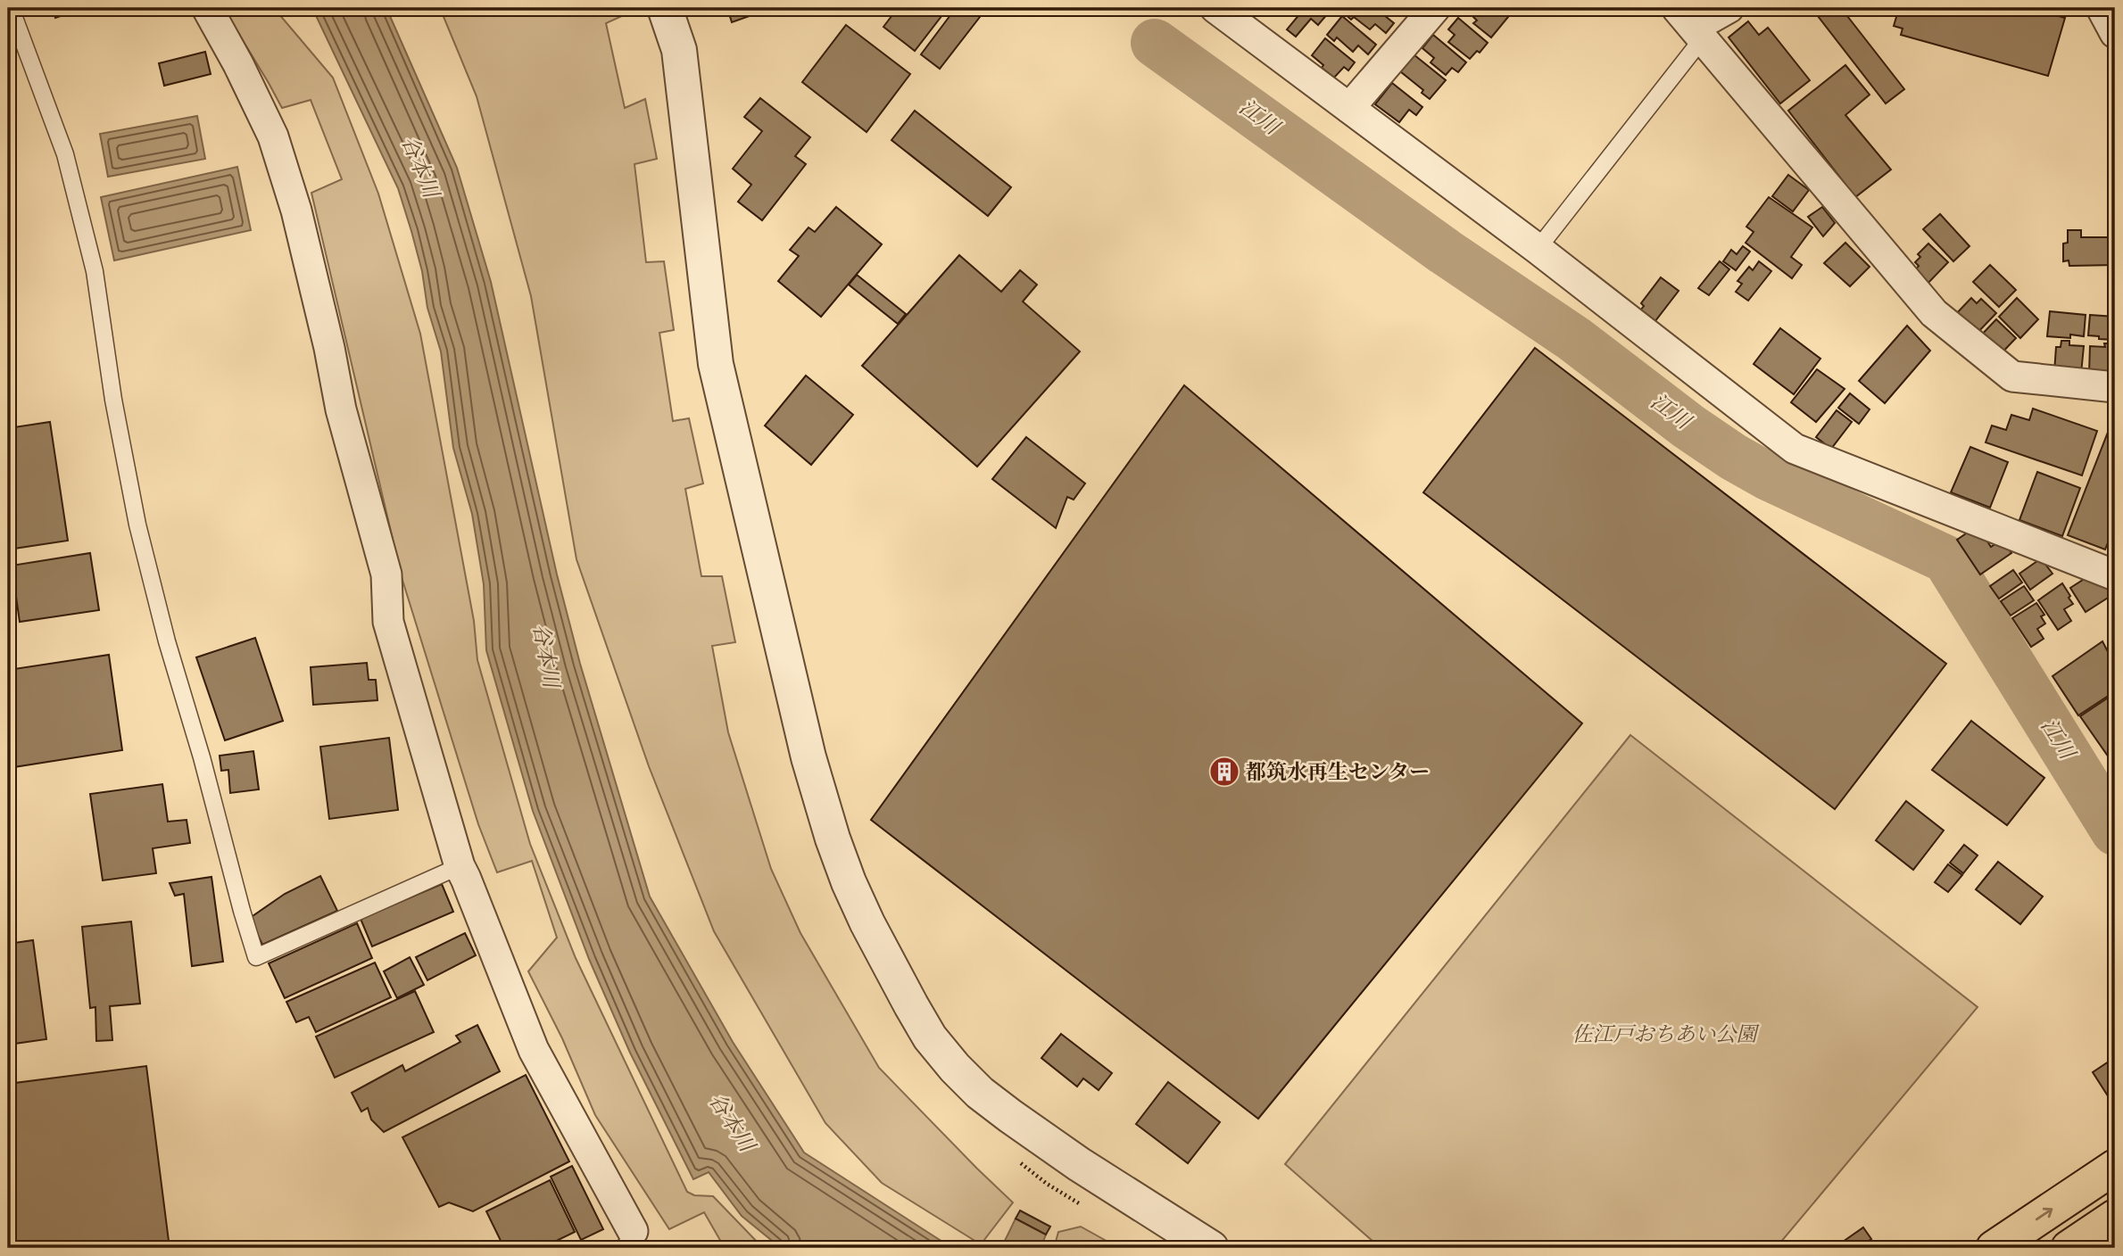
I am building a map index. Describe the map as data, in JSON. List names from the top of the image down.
{
  "water": ["江川", "谷本川"],
  "parks": ["佐江戸おちあい公園"],
  "places": {
    "building": ["都筑水再生センター"]
  }
}
